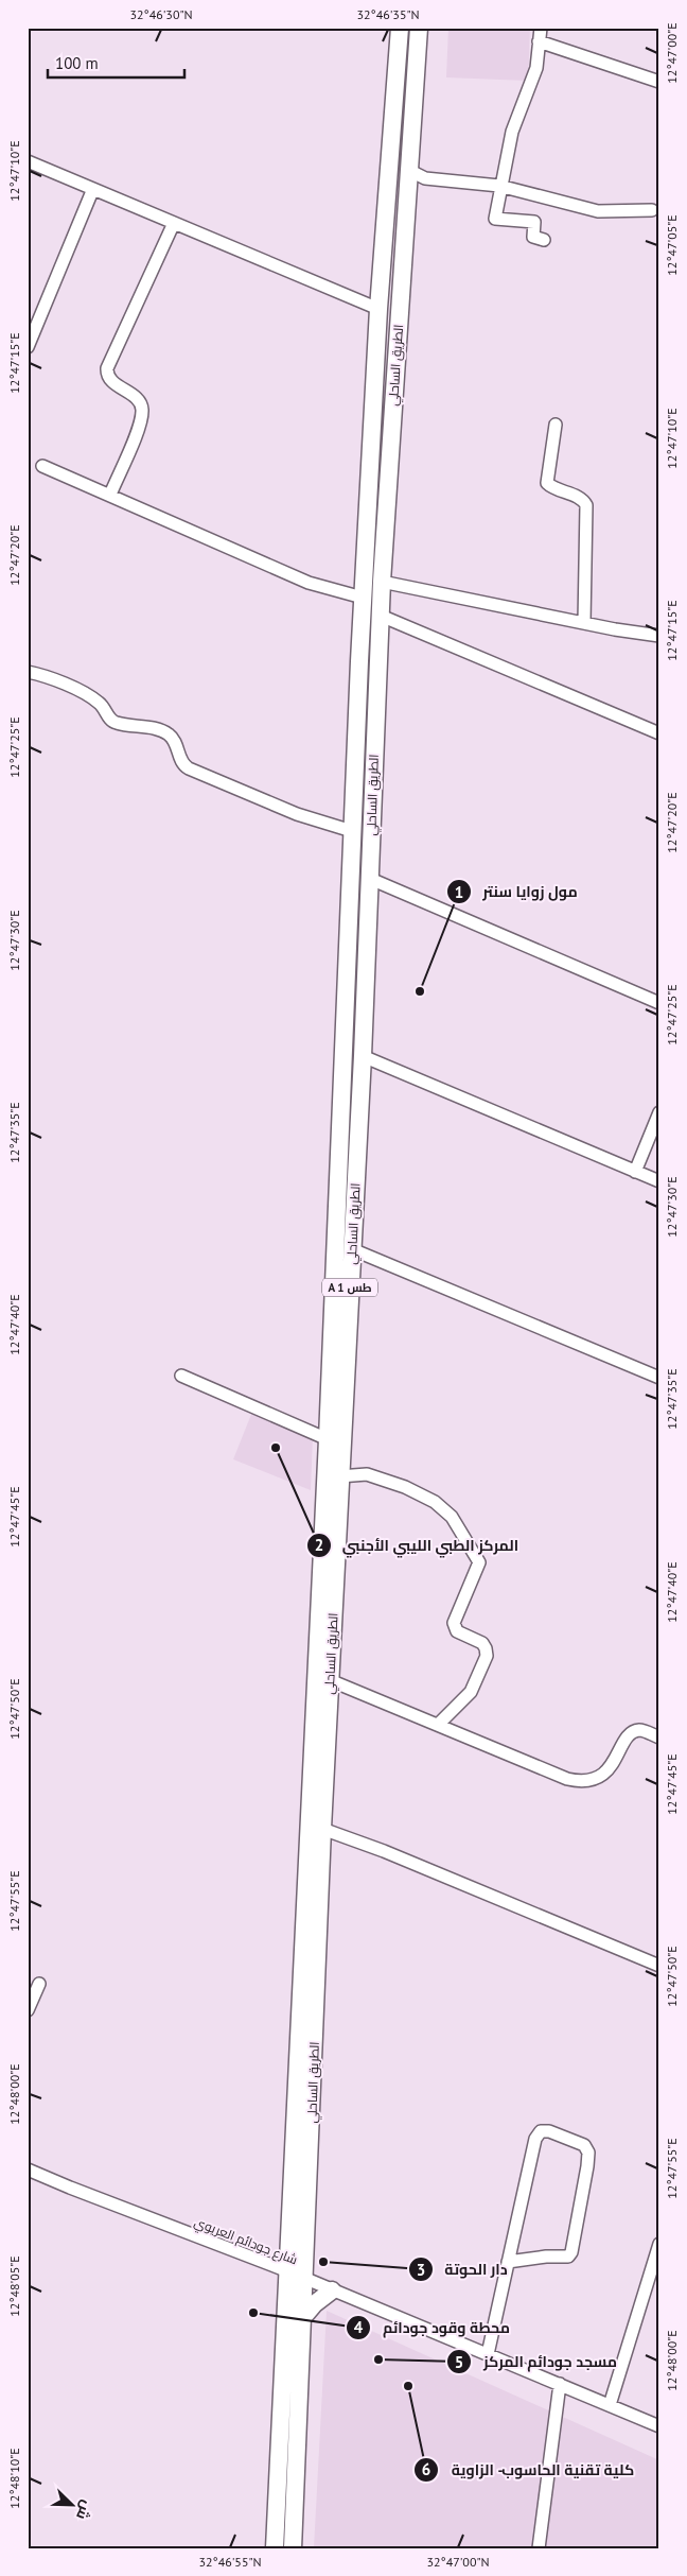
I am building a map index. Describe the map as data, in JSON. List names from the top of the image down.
{
  "streets": {
    "highway": ["الطريق الساحلي", "A 1 طس"],
    "street": ["شارع جودائم العريوي"]
  },
  "crossings": [
    ["الطريق الساحلي", "شارع جودائم العريوي"]
  ],
  "places": [
    "مول زوايا سنتر",
    "المركز الطبي الليبي الأجنبي",
    "دار الحوتة",
    "محطة وقود جودائم",
    "مسجد جودائم المركز",
    "كلية تقنية الحاسوب- الزاوية"
  ],
  "scale_bar": "100 m",
  "north": "bottom right",
  "coordinates": [
    "32°46'30\"N",
    "32°46'35\"N",
    "12°47'00\"E",
    "12°47'10\"E",
    "12°47'05\"E",
    "12°47'15\"E",
    "12°47'20\"E",
    "12°47'25\"E",
    "12°47'30\"E",
    "12°47'35\"E",
    "12°47'40\"E",
    "12°47'45\"E",
    "12°47'50\"E",
    "12°47'55\"E",
    "12°48'00\"E",
    "12°48'05\"E",
    "12°48'10\"E",
    "32°46'55\"N",
    "32°47'00\"N"
  ]
}
